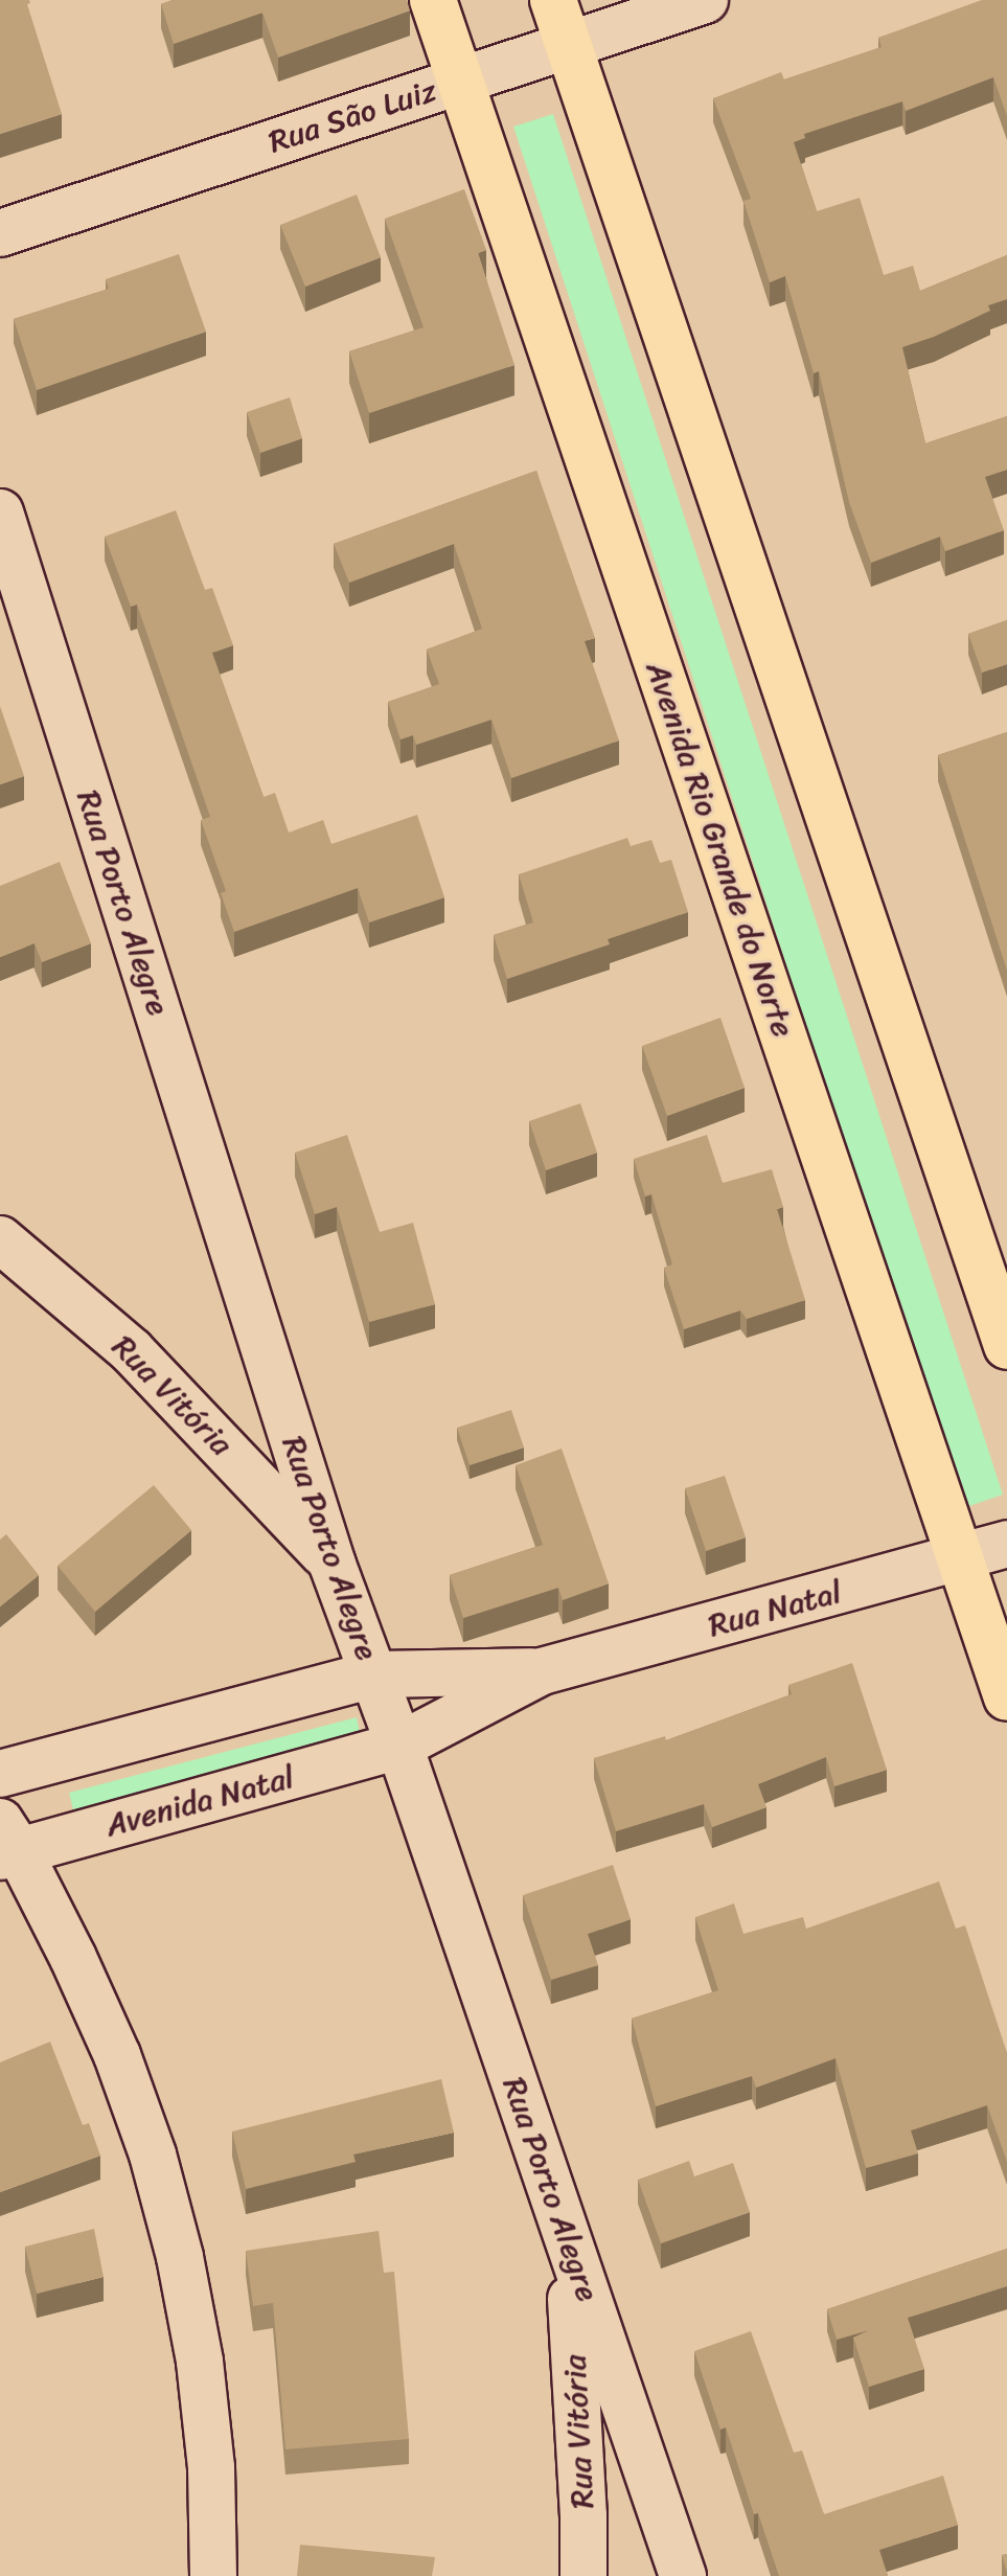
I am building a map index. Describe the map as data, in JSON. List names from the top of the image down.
{
  "streets": {
    "main road": ["Avenida Rio Grande do Norte"],
    "street": [
      "Rua São Luiz",
      "Rua Porto Alegre",
      "Rua Vitória",
      "Rua Natal",
      "Avenida Natal"
    ]
  },
  "crossings": [
    ["Rua São Luiz", "Avenida Rio Grande do Norte"],
    ["Avenida Rio Grande do Norte", "Rua Natal"],
    ["Rua Porto Alegre", "Rua Vitória"],
    ["Rua Porto Alegre", "Rua Natal"],
    ["Rua Porto Alegre", "Avenida Natal"],
    ["Rua Natal", "Avenida Natal"]
  ]
}
